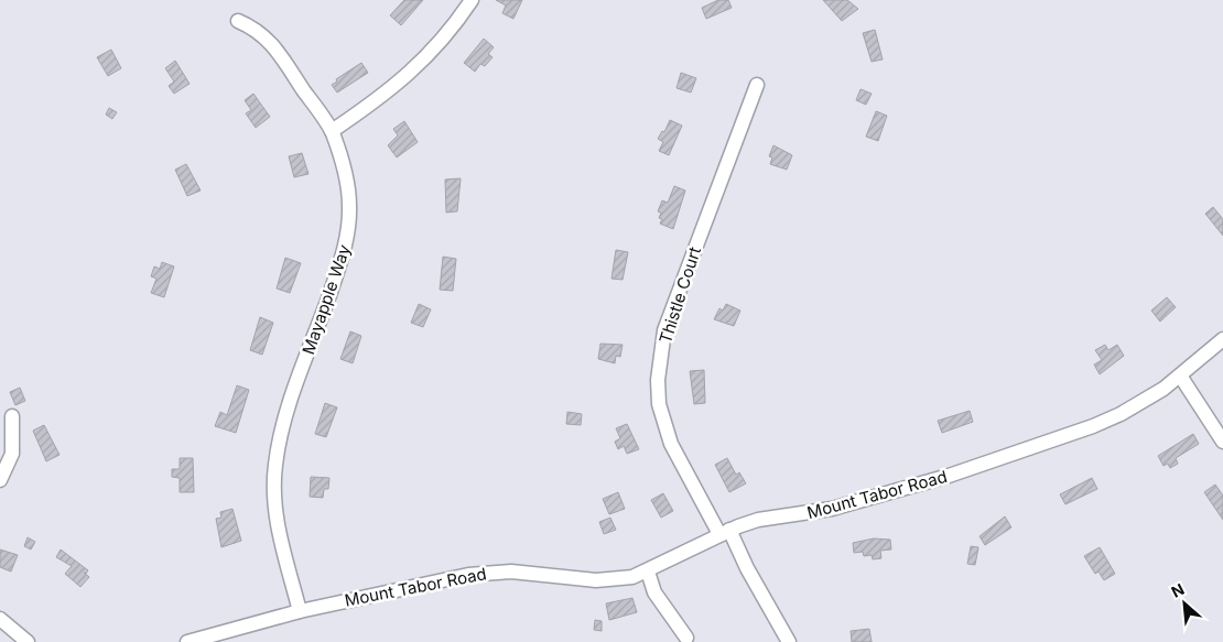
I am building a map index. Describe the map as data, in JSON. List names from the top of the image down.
{
  "streets": {
    "street": ["Thistle Court", "Mayapple Way", "Mount Tabor Road"]
  },
  "crossings": [
    ["Thistle Court", "Mount Tabor Road"],
    ["Mayapple Way", "Mount Tabor Road"]
  ],
  "north": "top left"
}
